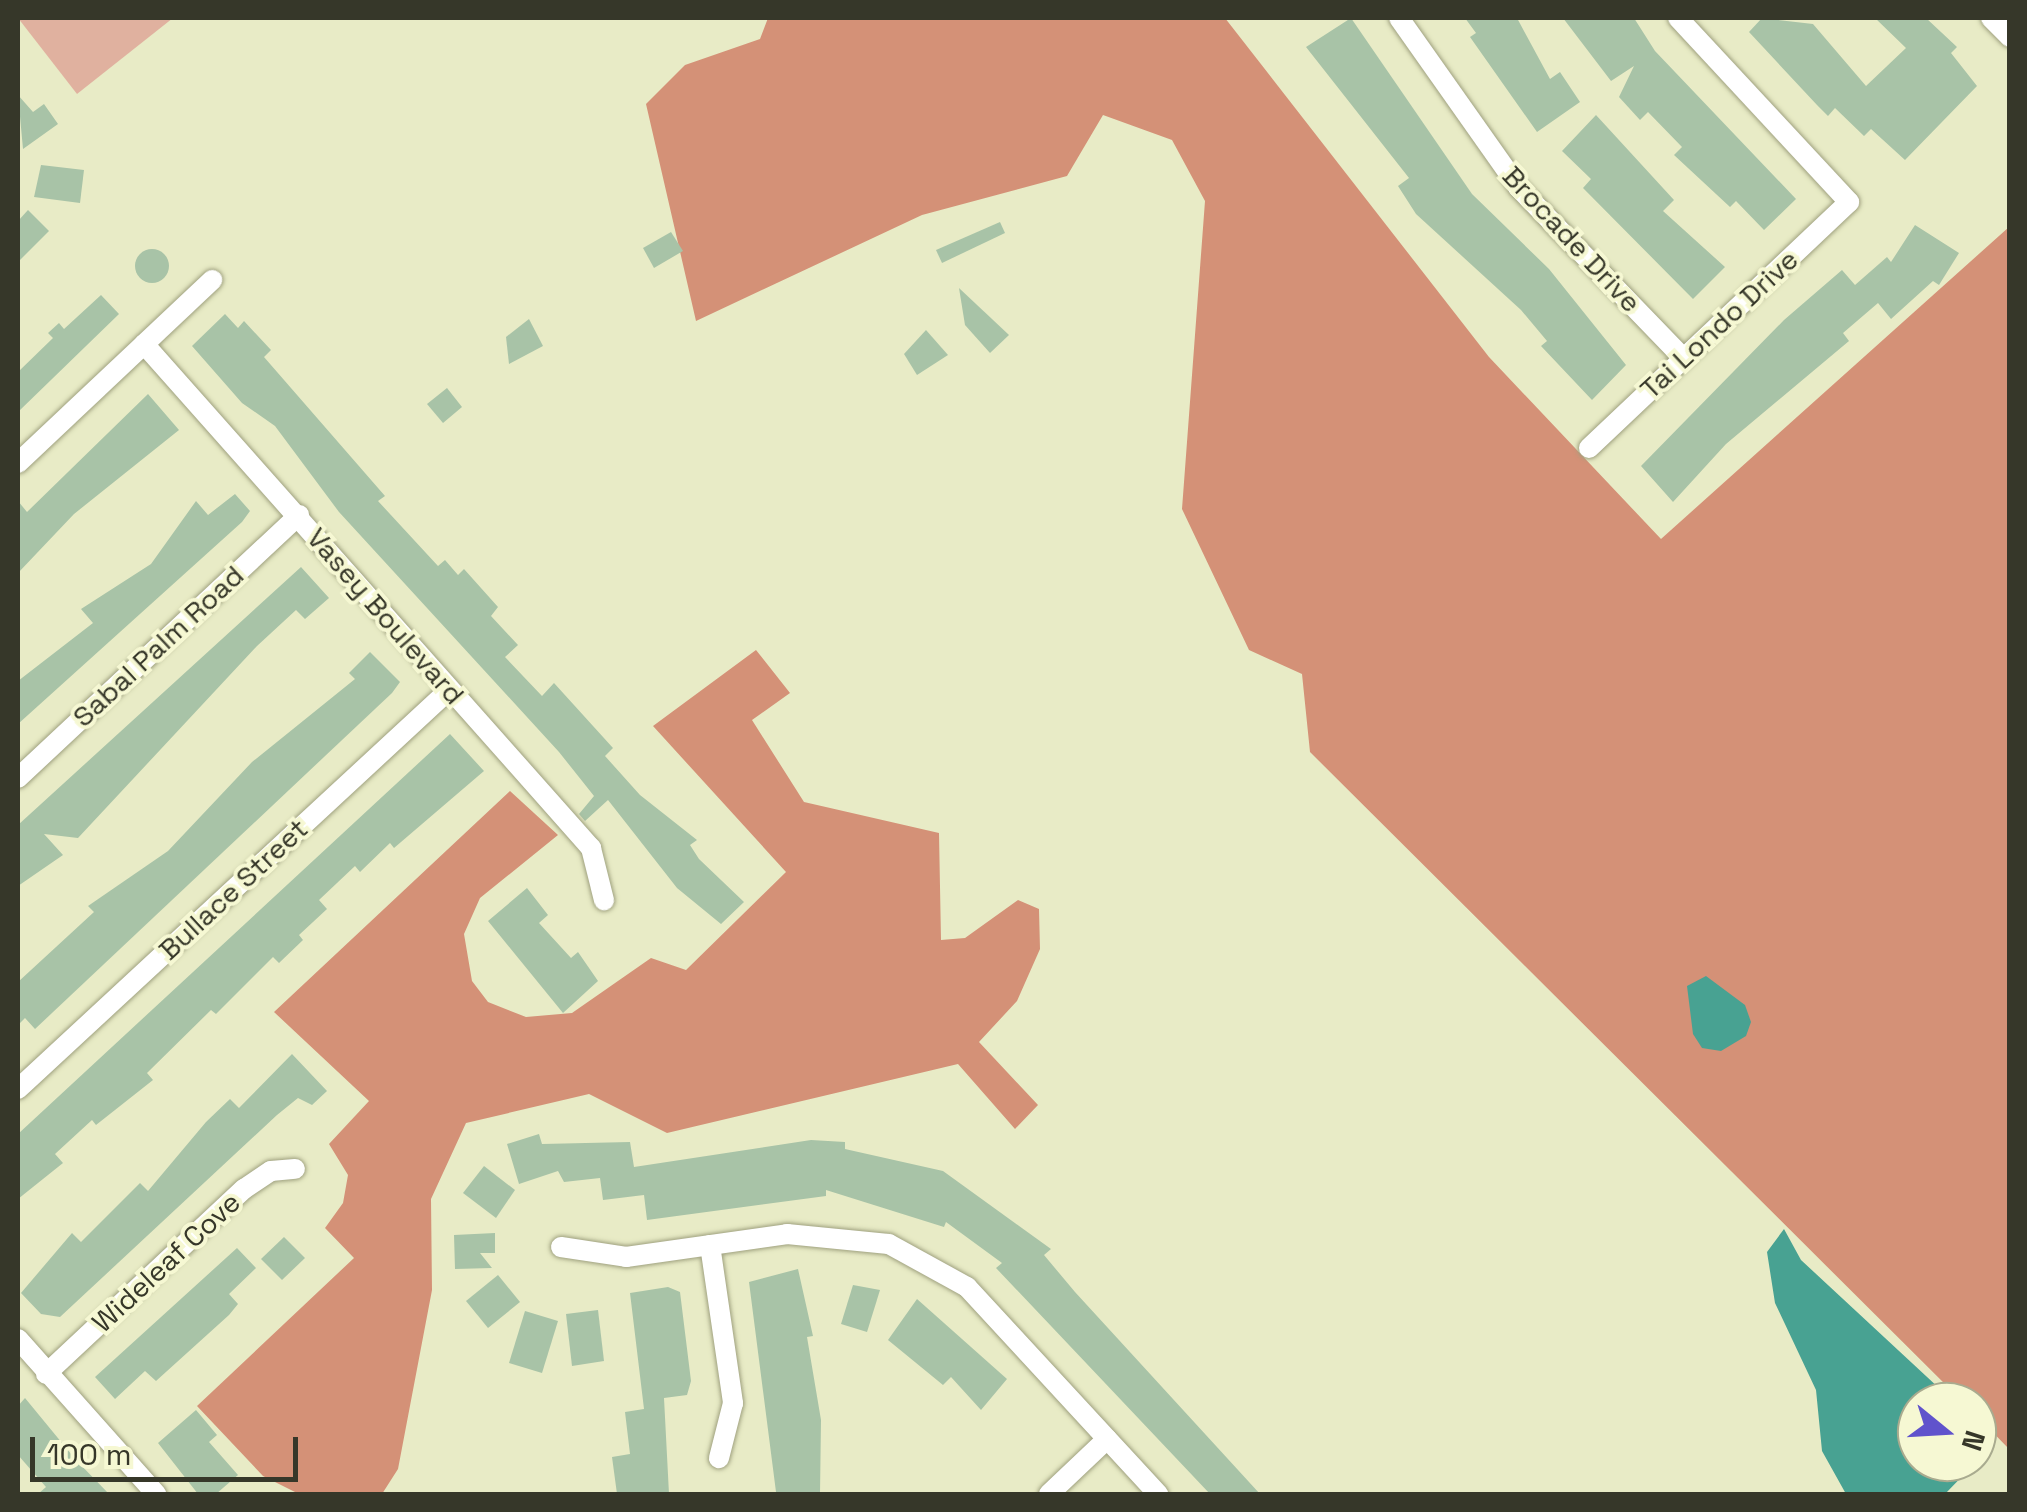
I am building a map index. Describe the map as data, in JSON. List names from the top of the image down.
{
  "streets": {
    "street": [
      "Brocade Drive",
      "Tai Londo Drive",
      "Vasey Boulevard",
      "Sabal Palm Road",
      "Bullace Street",
      "Wideleaf Cove"
    ]
  },
  "crossings": [
    ["Brocade Drive", "Tai Londo Drive"],
    ["Vasey Boulevard", "Sabal Palm Road"],
    ["Vasey Boulevard", "Bullace Street"]
  ],
  "scale_bar": "100 m",
  "north": "right"
}
